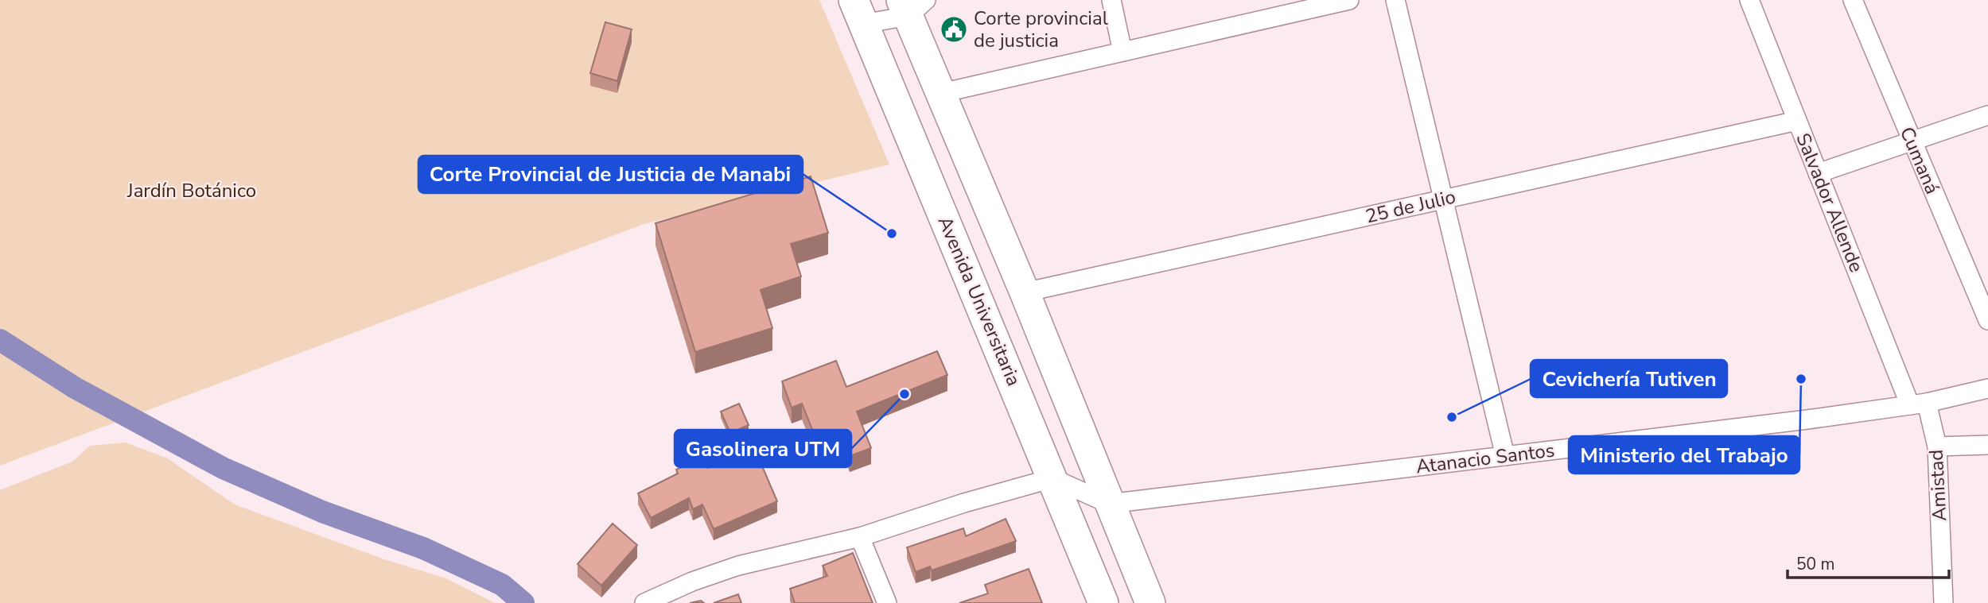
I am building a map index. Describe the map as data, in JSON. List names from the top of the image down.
{
  "streets": {
    "main road": ["Avenida Universitaria"],
    "street": [
      "Cumaná",
      "Salvador Allende",
      "25 de Julio",
      "Atanacio Santos",
      "Amistad"
    ]
  },
  "crossings": [
    ["Salvador Allende", "25 de Julio"],
    ["Salvador Allende", "Atanacio Santos"],
    ["Salvador Allende", "Amistad"],
    ["Atanacio Santos", "Amistad"]
  ],
  "parks": ["Jardín Botánico"],
  "places": {
    "public building": ["Corte provincial de justicia"],
    "other": [
      "Corte Provincial de Justicia de Manabi",
      "Ministerio del Trabajo",
      "Gasolinera UTM",
      "Cevichería Tutiven"
    ]
  },
  "scale_bar": "50 m"
}
